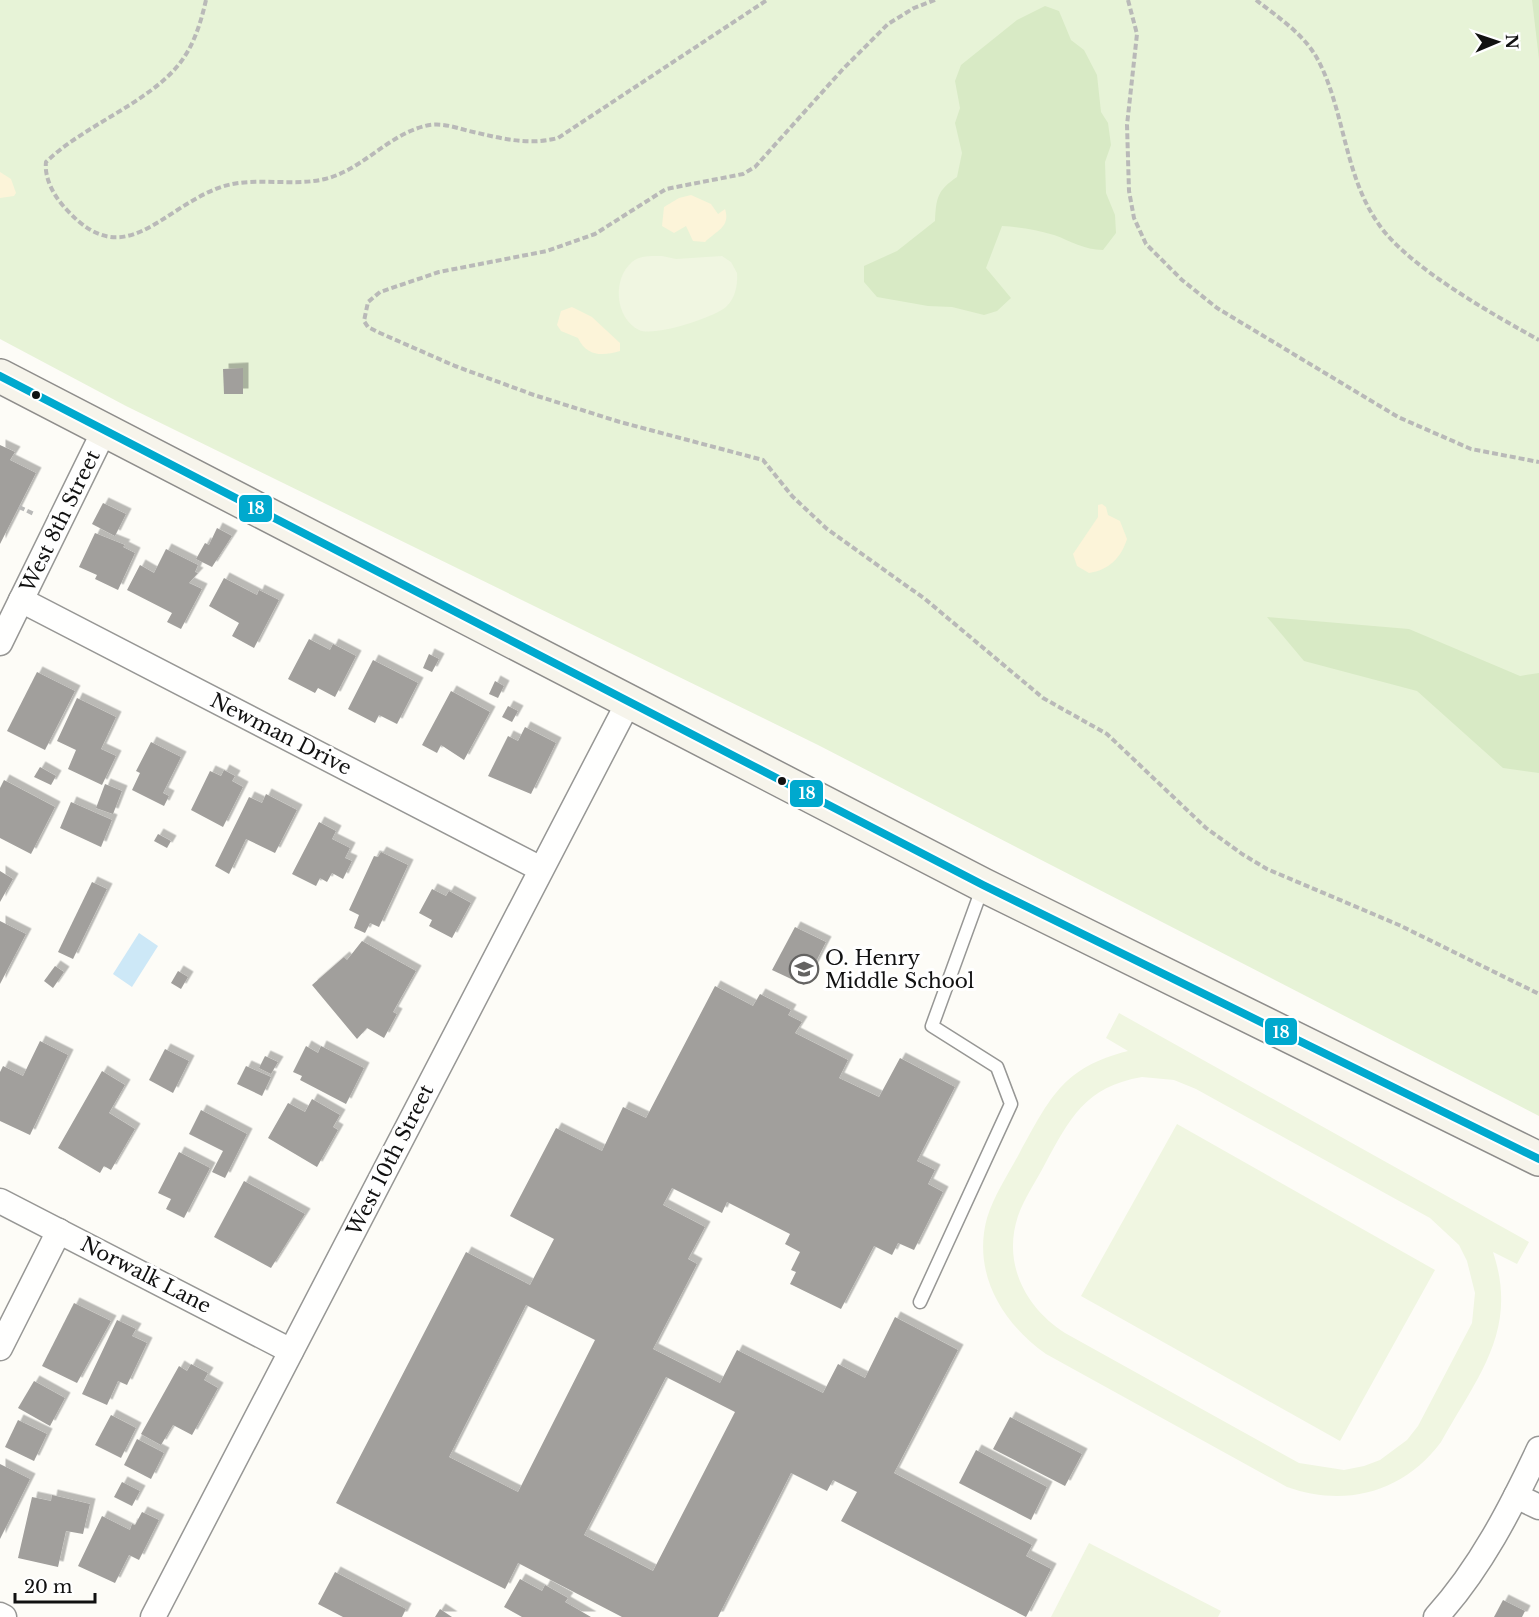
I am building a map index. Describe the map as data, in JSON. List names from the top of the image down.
{
  "streets": {
    "street": [
      "West 8th Street",
      "Newman Drive",
      "West 10th Street",
      "Norwalk Lane"
    ]
  },
  "crossings": [
    ["West 8th Street", "Newman Drive"],
    ["Newman Drive", "West 10th Street"],
    ["West 10th Street", "Norwalk Lane"]
  ],
  "places": {
    "school or university": ["O. Henry Middle School"]
  },
  "lines": ["transit line 18"],
  "scale_bar": "20 m",
  "north": "right"
}
